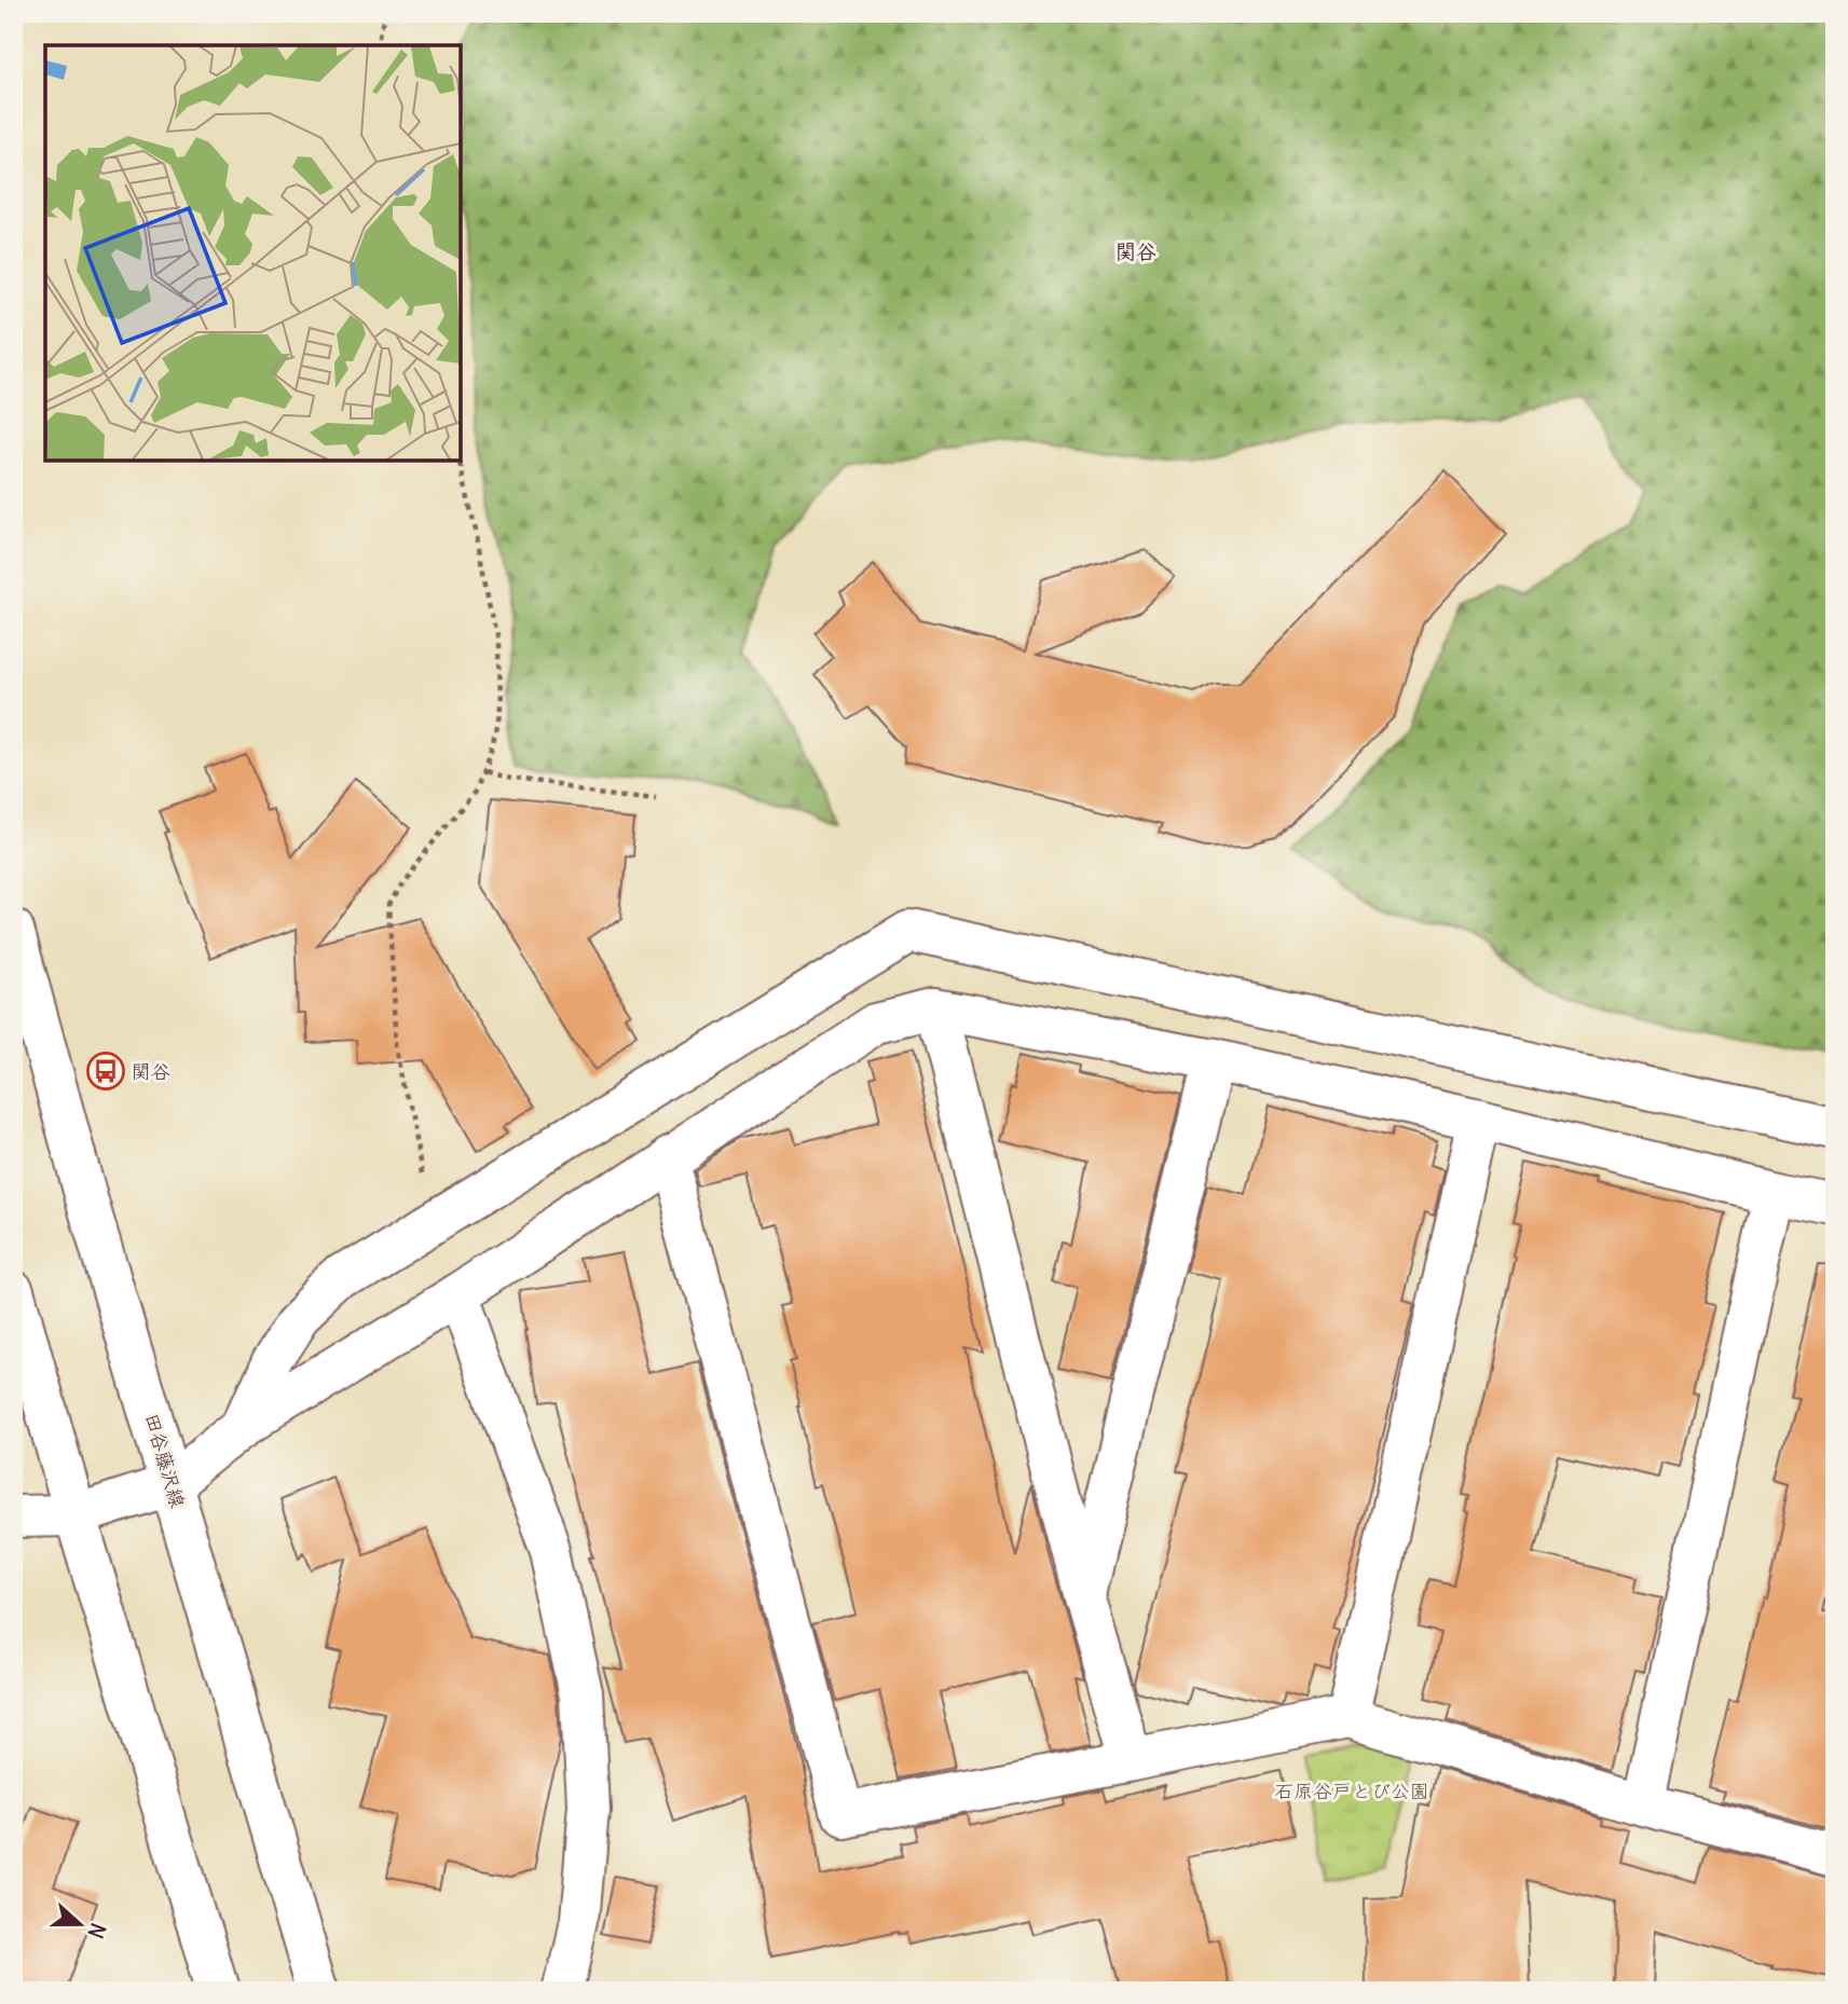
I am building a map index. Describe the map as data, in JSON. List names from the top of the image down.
{
  "streets": {
    "street": ["田谷藤沢線"]
  },
  "districts": ["関谷"],
  "parks": ["石原谷戸とび公園"],
  "places": {
    "bus stop": ["関谷"]
  },
  "north": "right"
}
